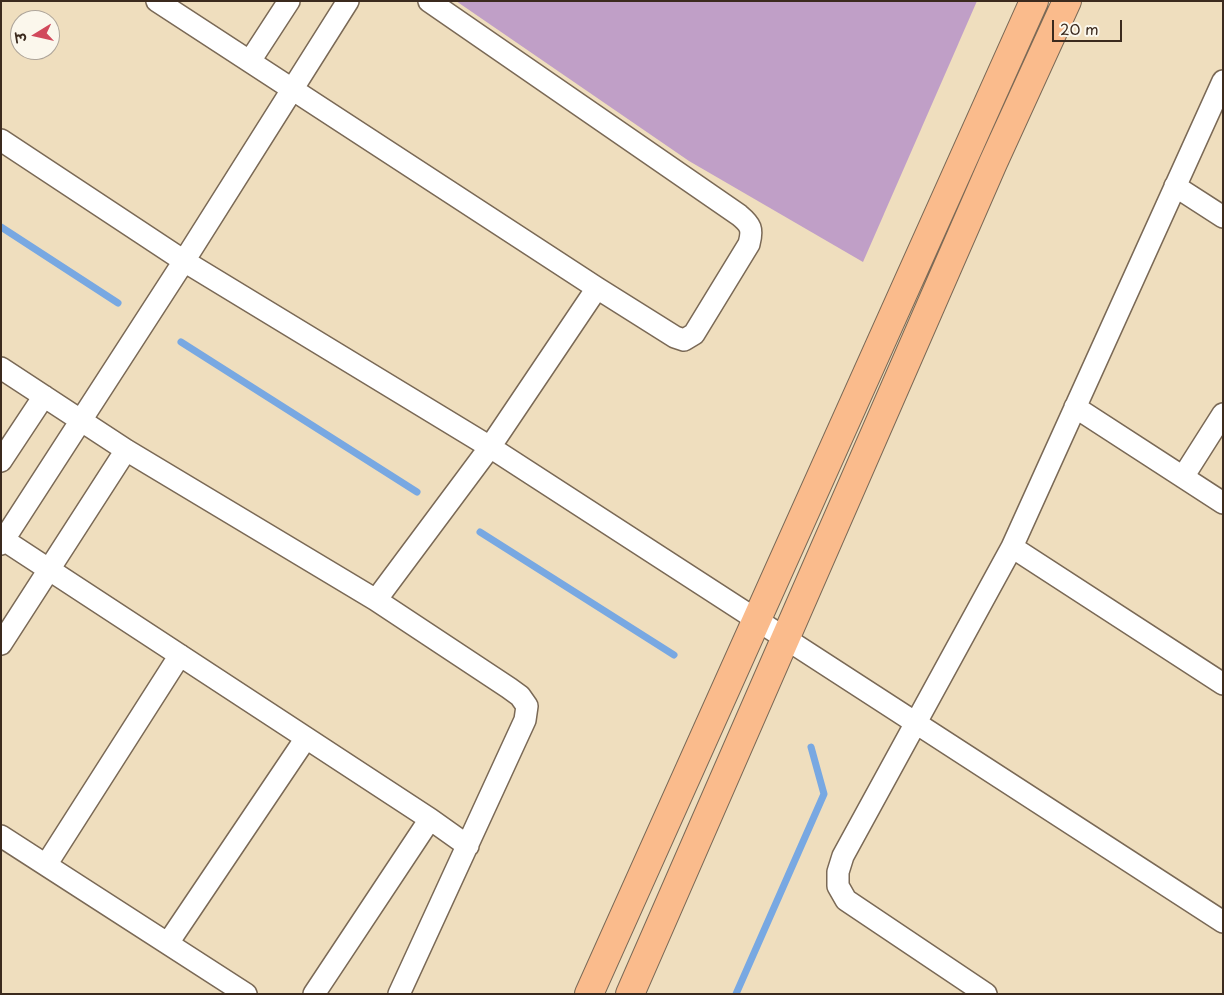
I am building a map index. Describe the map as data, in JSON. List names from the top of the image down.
{
  "scale_bar": "20 m",
  "north": "left"
}
